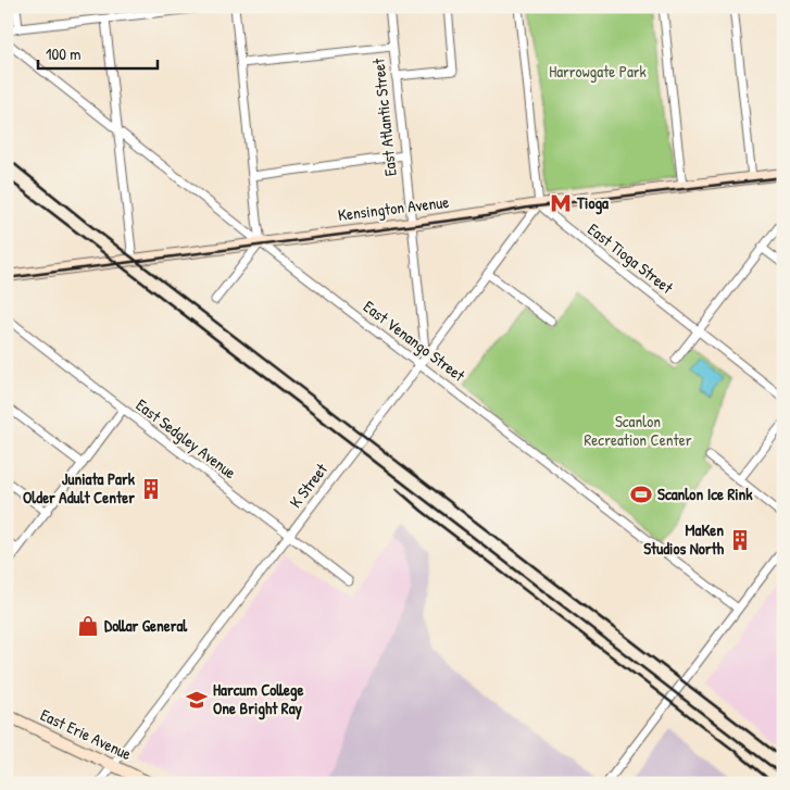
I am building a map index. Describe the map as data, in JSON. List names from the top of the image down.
{
  "streets": {
    "street": [
      "East Atlantic Street",
      "Kensington Avenue",
      "East Tioga Street",
      "East Venango Street",
      "East Sedgley Avenue",
      "K Street",
      "East Erie Avenue"
    ]
  },
  "crossings": [
    ["East Atlantic Street", "Kensington Avenue"],
    ["East Atlantic Street", "K Street"],
    ["Kensington Avenue", "East Tioga Street"],
    ["Kensington Avenue", "East Venango Street"],
    ["Kensington Avenue", "K Street"],
    ["East Tioga Street", "K Street"],
    ["East Venango Street", "K Street"],
    ["East Sedgley Avenue", "K Street"],
    ["K Street", "East Erie Avenue"]
  ],
  "parks": ["Harrowgate Park", "Scanlon Recreation Center"],
  "places": {
    "metro station": ["Tioga"],
    "building": ["Juniata Park Older Adult Center", "MaKen Studios North"],
    "sports": ["Scanlon Ice Rink"],
    "shop": ["Dollar General"],
    "school or university": ["Harcum College One Bright Ray"]
  },
  "scale_bar": "100 m"
}
